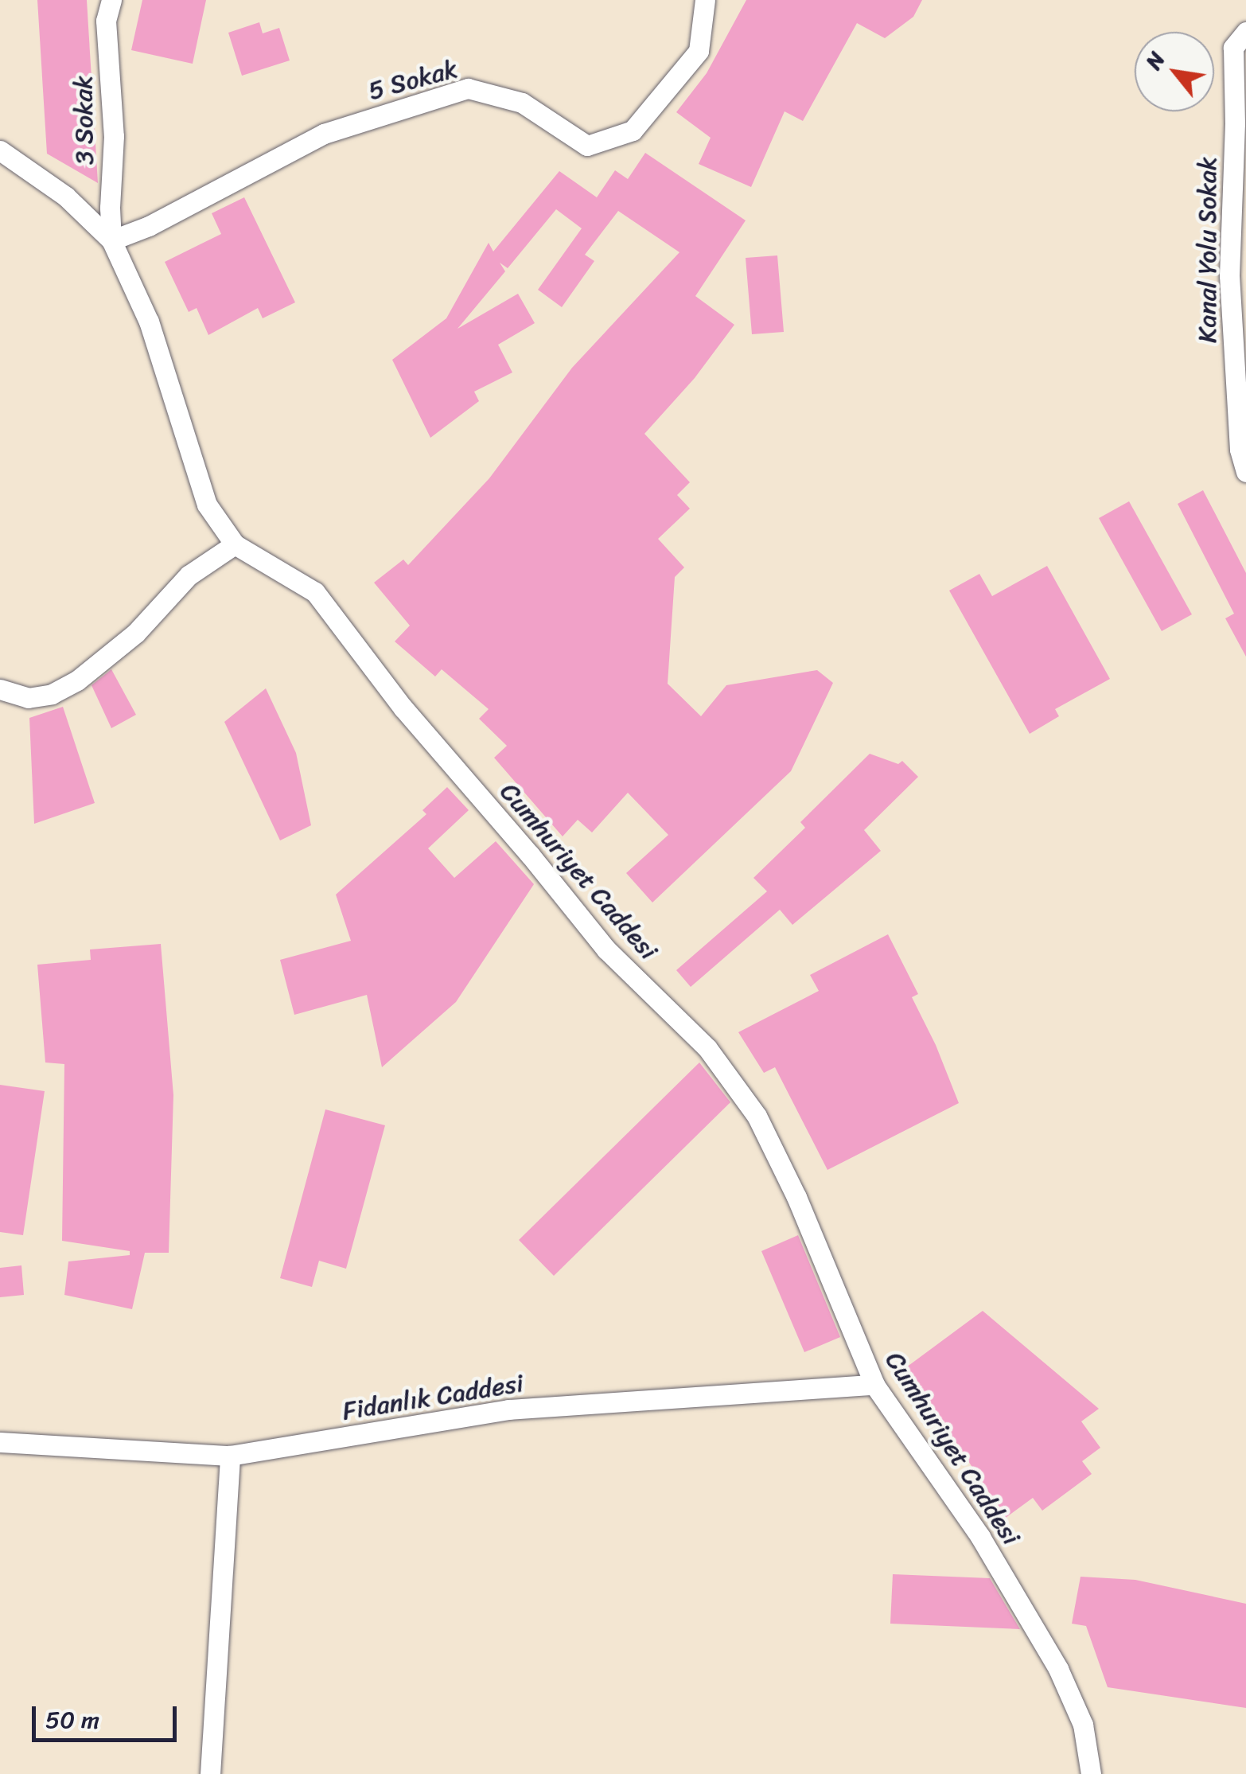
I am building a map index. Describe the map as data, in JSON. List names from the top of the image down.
{
  "streets": {
    "street": [
      "5 Sokak",
      "3 Sokak",
      "Kanal Yolu Sokak",
      "Cumhuriyet Caddesi",
      "Fidanlık Caddesi"
    ]
  },
  "crossings": [
    ["5 Sokak", "3 Sokak"],
    ["5 Sokak", "Cumhuriyet Caddesi"],
    ["3 Sokak", "Cumhuriyet Caddesi"],
    ["Cumhuriyet Caddesi", "Fidanlık Caddesi"]
  ],
  "scale_bar": "50 m",
  "north": "top left"
}
